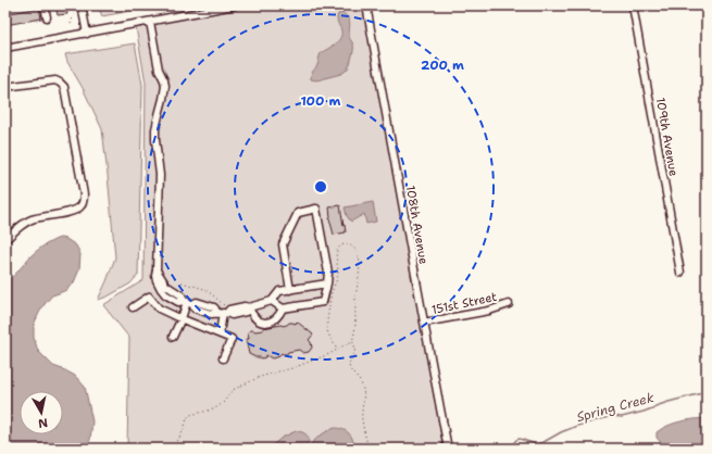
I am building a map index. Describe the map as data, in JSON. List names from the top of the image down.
{
  "streets": {
    "street": ["109th Avenue", "108th Avenue", "151st Street"]
  },
  "crossings": [
    ["108th Avenue", "151st Street"]
  ],
  "water": ["Spring Creek"],
  "north": "bottom",
  "rings": ["200 m", "100 m"]
}
